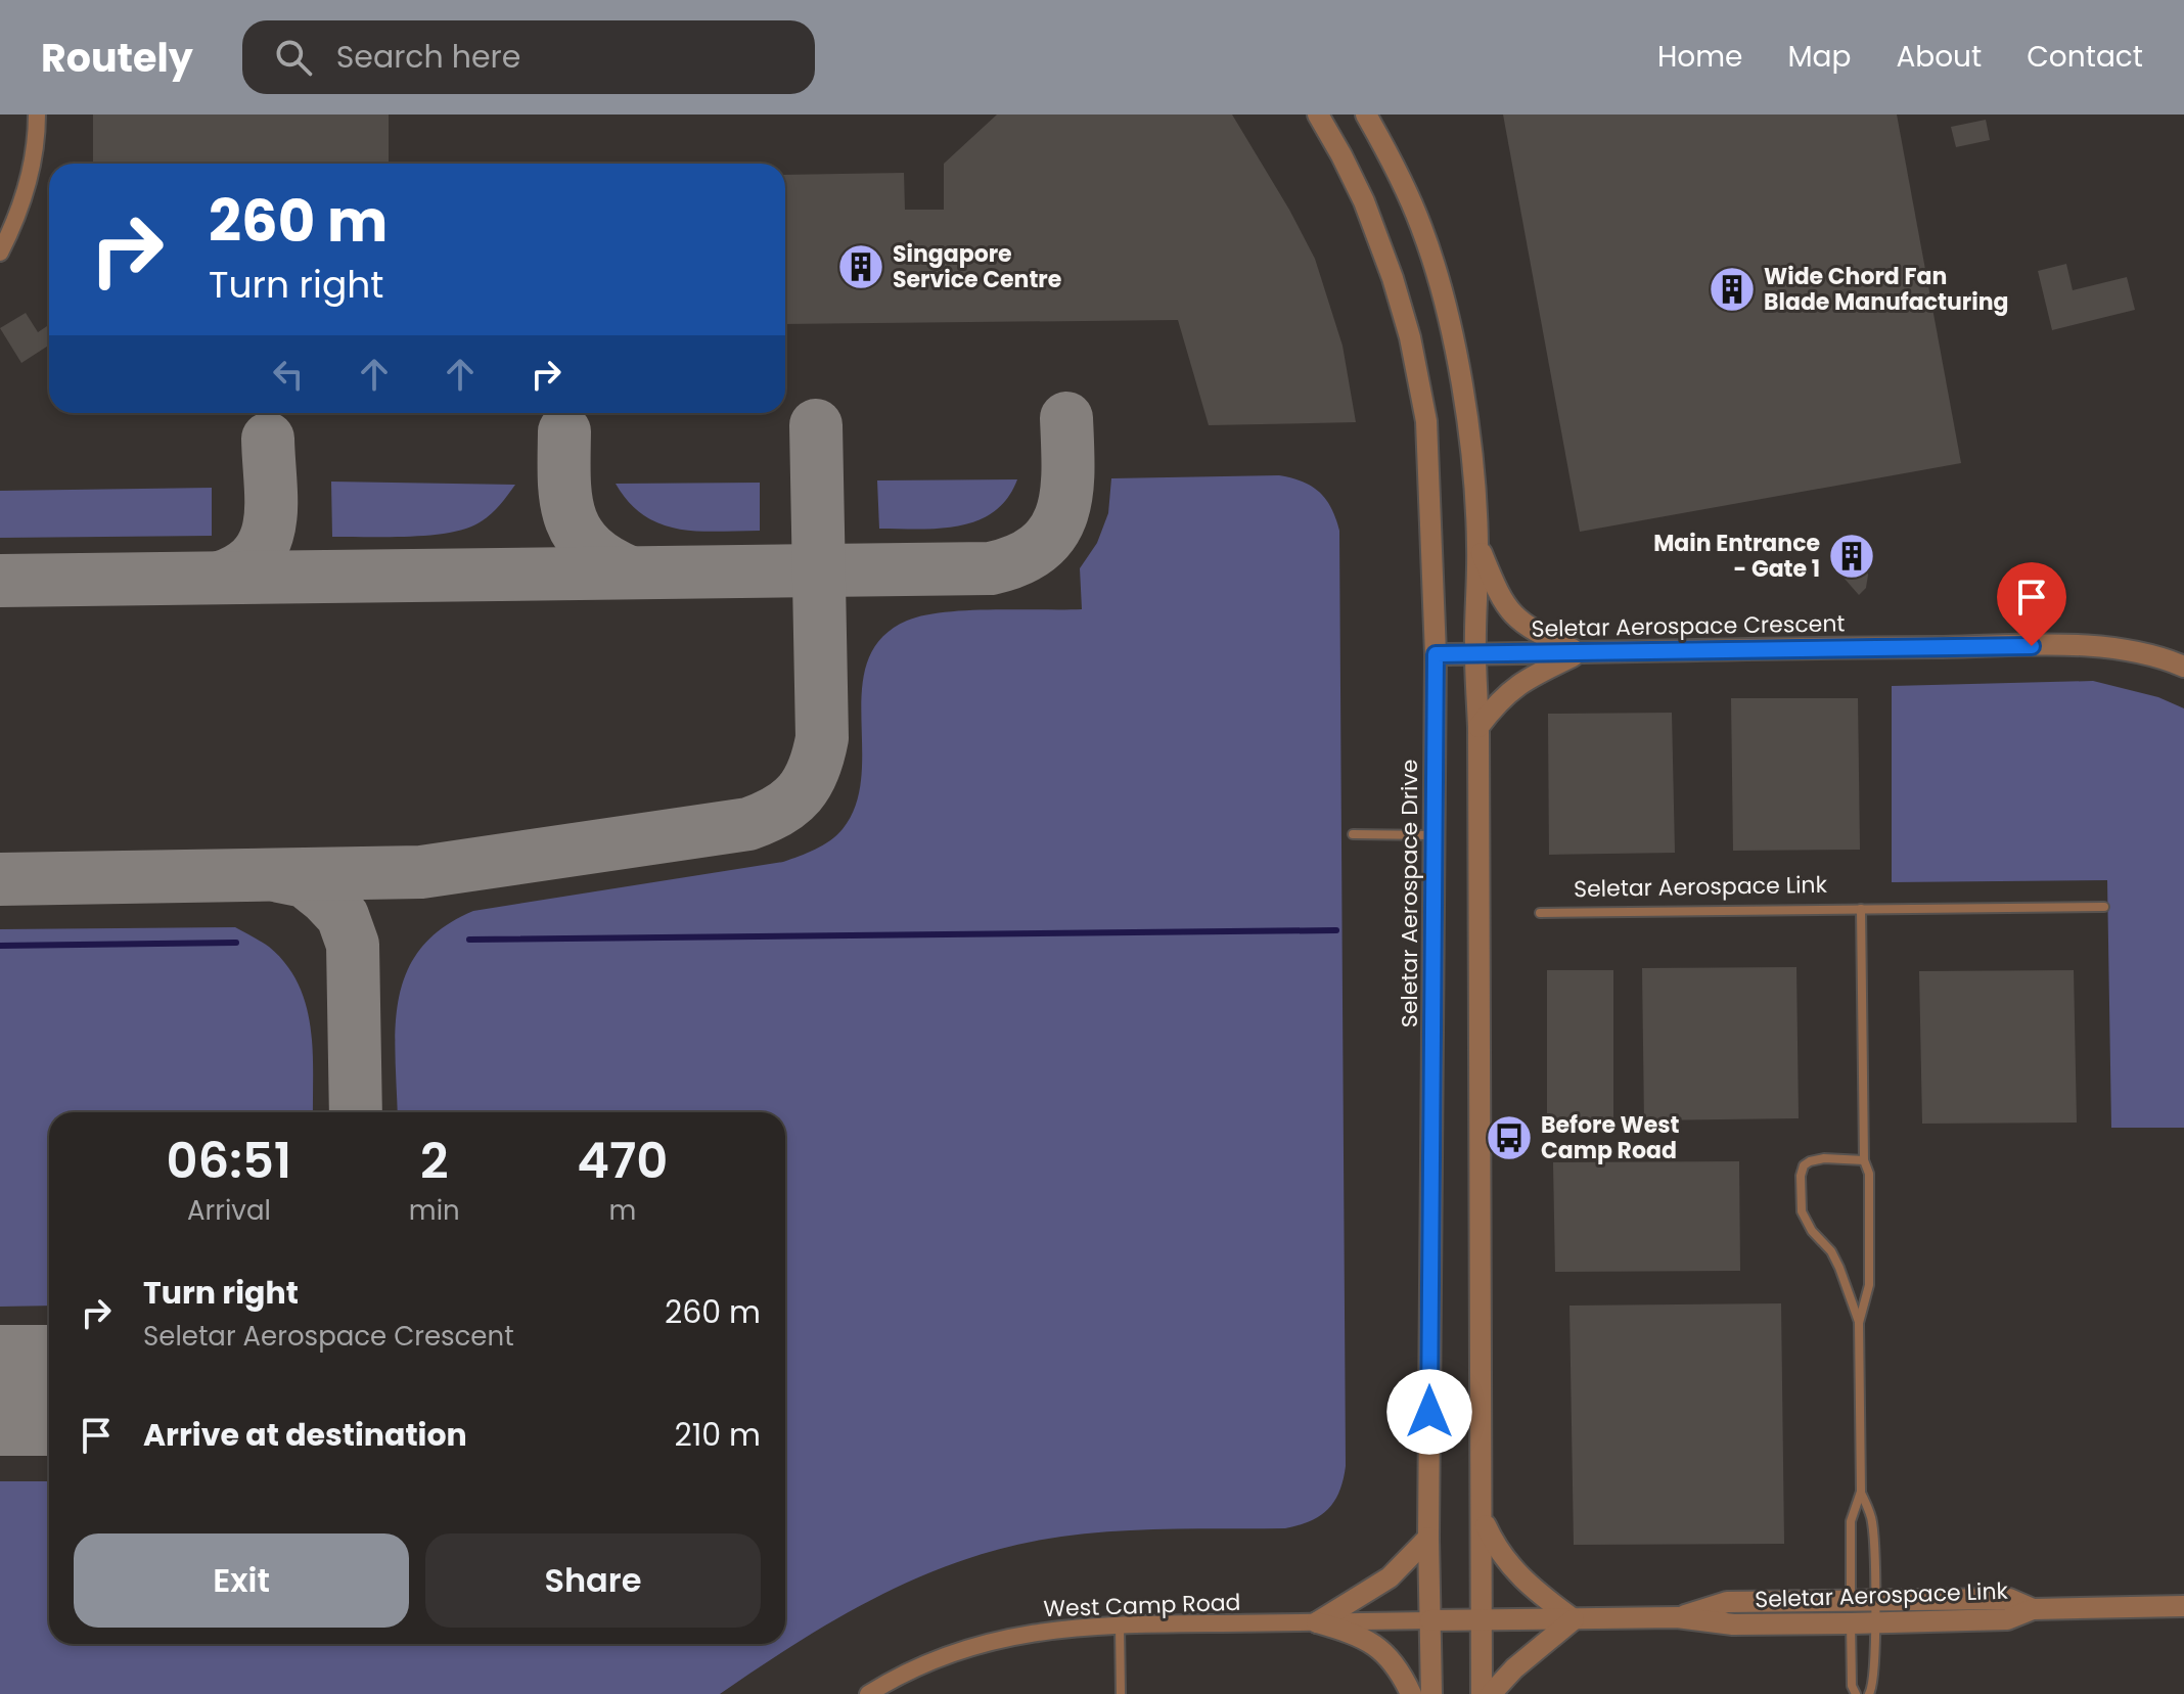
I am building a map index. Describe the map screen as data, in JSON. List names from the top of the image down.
{
  "streets": {
    "street": [
      "Seletar Aerospace Crescent",
      "Seletar Aerospace Link",
      "Seletar Aerospace Drive",
      "West Camp Road"
    ]
  },
  "crossings": [
    ["Seletar Aerospace Crescent", "Seletar Aerospace Drive"],
    ["Seletar Aerospace Link", "Seletar Aerospace Drive"],
    ["Seletar Aerospace Link", "West Camp Road"],
    ["Seletar Aerospace Drive", "West Camp Road"]
  ],
  "places": {
    "building": ["Singapore Service Centre", "Wide Chord Fan Blade Manufacturing", "Main Entrance - Gate 1"],
    "bus stop": ["Before West Camp Road"]
  },
  "page": {
    "header": "Routely",
    "search": "Search here",
    "nav": [
      "Home",
      "Map",
      "About",
      "Contact"
    ],
    "turn": ["260 m", "Turn right"],
    "eta": [
      "06:51",
      "Arrival",
      "2",
      "min",
      "470",
      "m"
    ],
    "list": [
      {
        "name": "Turn right",
        "note": "Seletar Aerospace Crescent",
        "value": "260 m"
      },
      {
        "name": "Arrive at destination",
        "value": "210 m"
      }
    ],
    "buttons": ["Exit", "Share"]
  }
}
